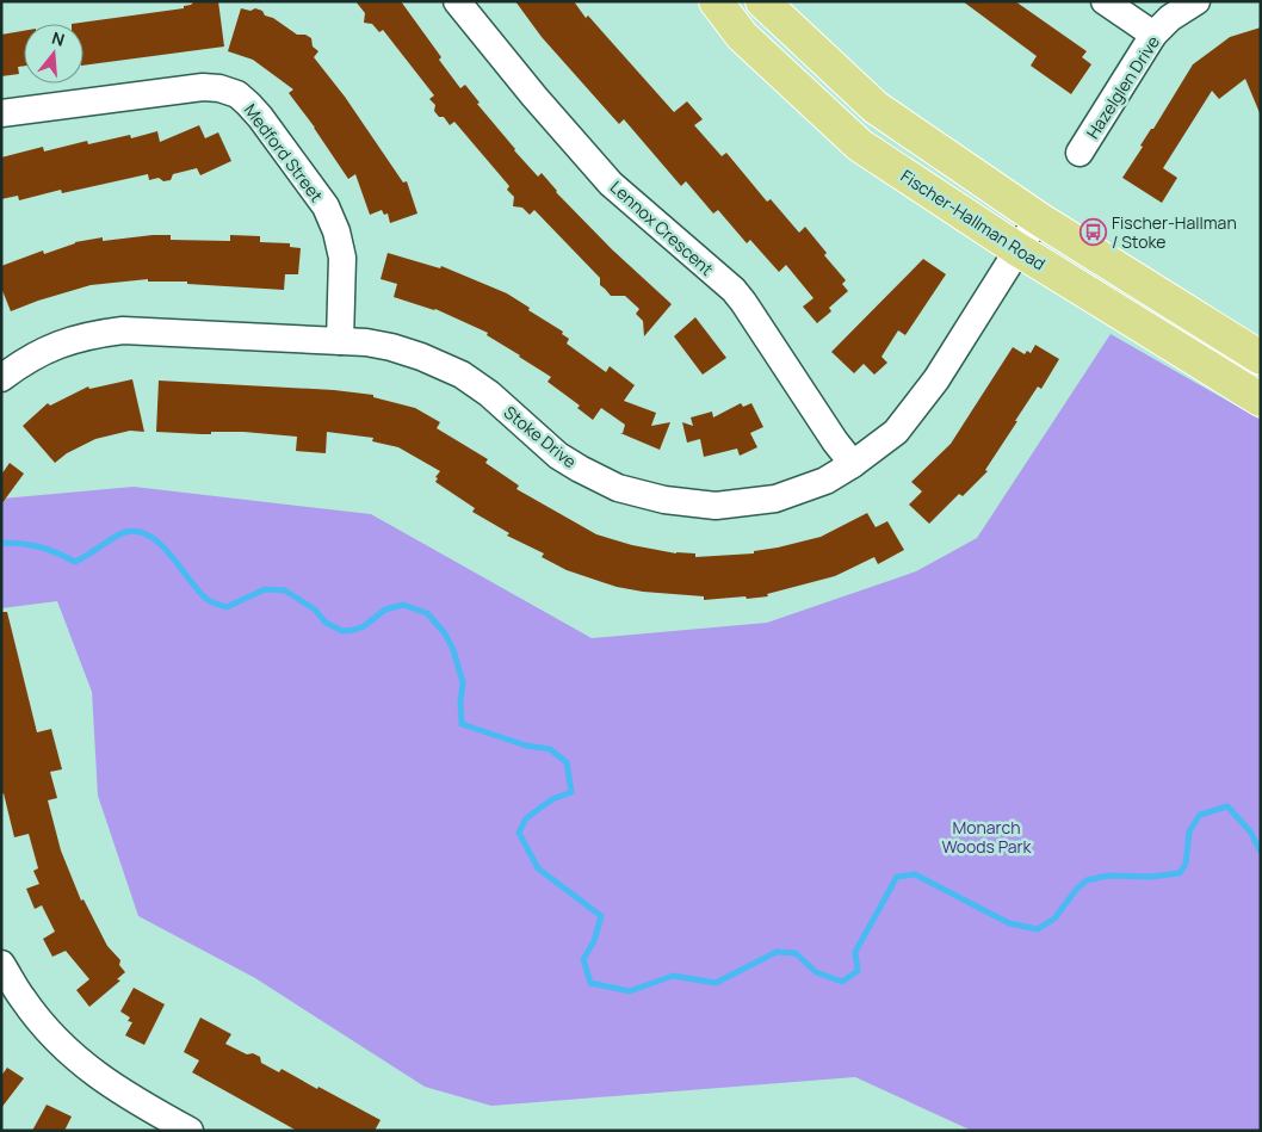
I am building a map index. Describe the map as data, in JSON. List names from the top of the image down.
{
  "streets": {
    "main road": ["Fischer-Hallman Road"],
    "street": [
      "Hazelglen Drive",
      "Medford Street",
      "Lennox Crescent",
      "Stoke Drive"
    ]
  },
  "crossings": [
    ["Medford Street", "Stoke Drive"],
    ["Fischer-Hallman Road", "Stoke Drive"],
    ["Lennox Crescent", "Stoke Drive"]
  ],
  "parks": ["Monarch Woods Park"],
  "places": {
    "bus stop": ["Fischer-Hallman / Stoke"]
  },
  "north": "top"
}
